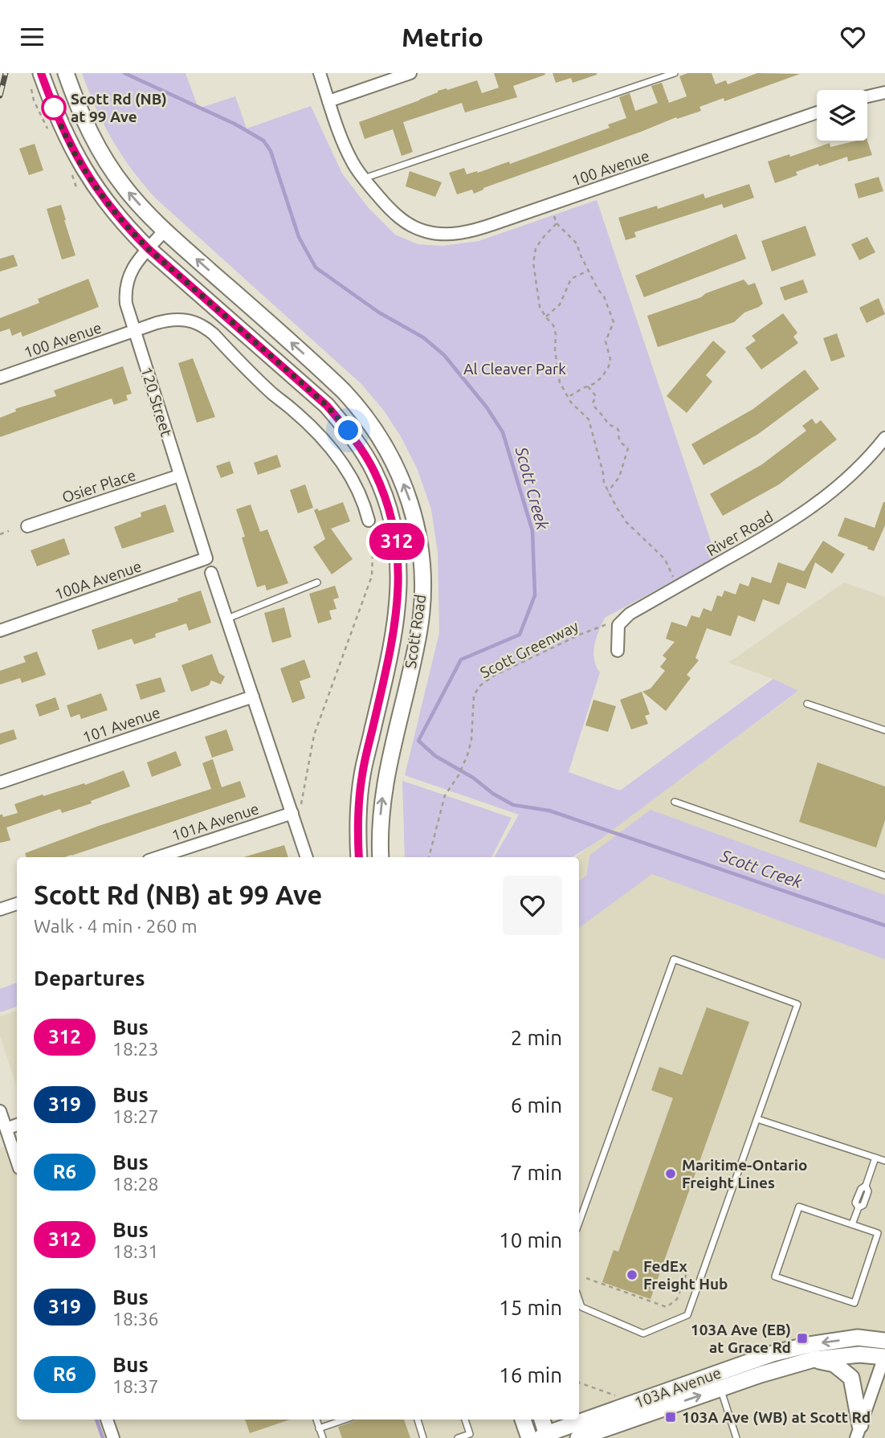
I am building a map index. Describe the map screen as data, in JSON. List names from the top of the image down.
{
  "streets": {
    "main road": ["Scott Road", "103A Avenue"],
    "street": [
      "100 Avenue",
      "120 Street",
      "Osier Place",
      "River Road",
      "100A Avenue",
      "101 Avenue",
      "101A Avenue"
    ],
    "path": ["Scott Greenway"]
  },
  "crossings": [
    ["100 Avenue", "120 Street"],
    ["120 Street", "Osier Place"],
    ["120 Street", "100A Avenue"],
    ["120 Street", "Scott Road"]
  ],
  "water": ["Scott Creek"],
  "parks": ["Al Cleaver Park"],
  "places": {
    "other": ["Scott Rd (NB) at 99 Ave", "Maritime-Ontario Freight Lines", "FedEx Freight Hub"],
    "transit": ["103A Ave (EB) at Grace Rd", "103A Ave (WB) at Scott Rd"]
  },
  "lines": ["bus line 312"],
  "page": {
    "header": "Metrio",
    "on_map": "312",
    "heading": [
      ["Scott Rd (NB) at 99 Ave", "Walk · 4 min · 260 m"],
      "Departures"
    ],
    "list": [
      {
        "mark": "312",
        "name": "Bus",
        "note": "18:23",
        "value": "2 min"
      },
      {
        "mark": "319",
        "name": "Bus",
        "note": "18:27",
        "value": "6 min"
      },
      {
        "mark": "R6",
        "name": "Bus",
        "note": "18:28",
        "value": "7 min"
      },
      {
        "mark": "312",
        "name": "Bus",
        "note": "18:31",
        "value": "10 min"
      },
      {
        "mark": "319",
        "name": "Bus",
        "note": "18:36",
        "value": "15 min"
      },
      {
        "mark": "R6",
        "name": "Bus",
        "note": "18:37",
        "value": "16 min"
      }
    ]
  }
}
